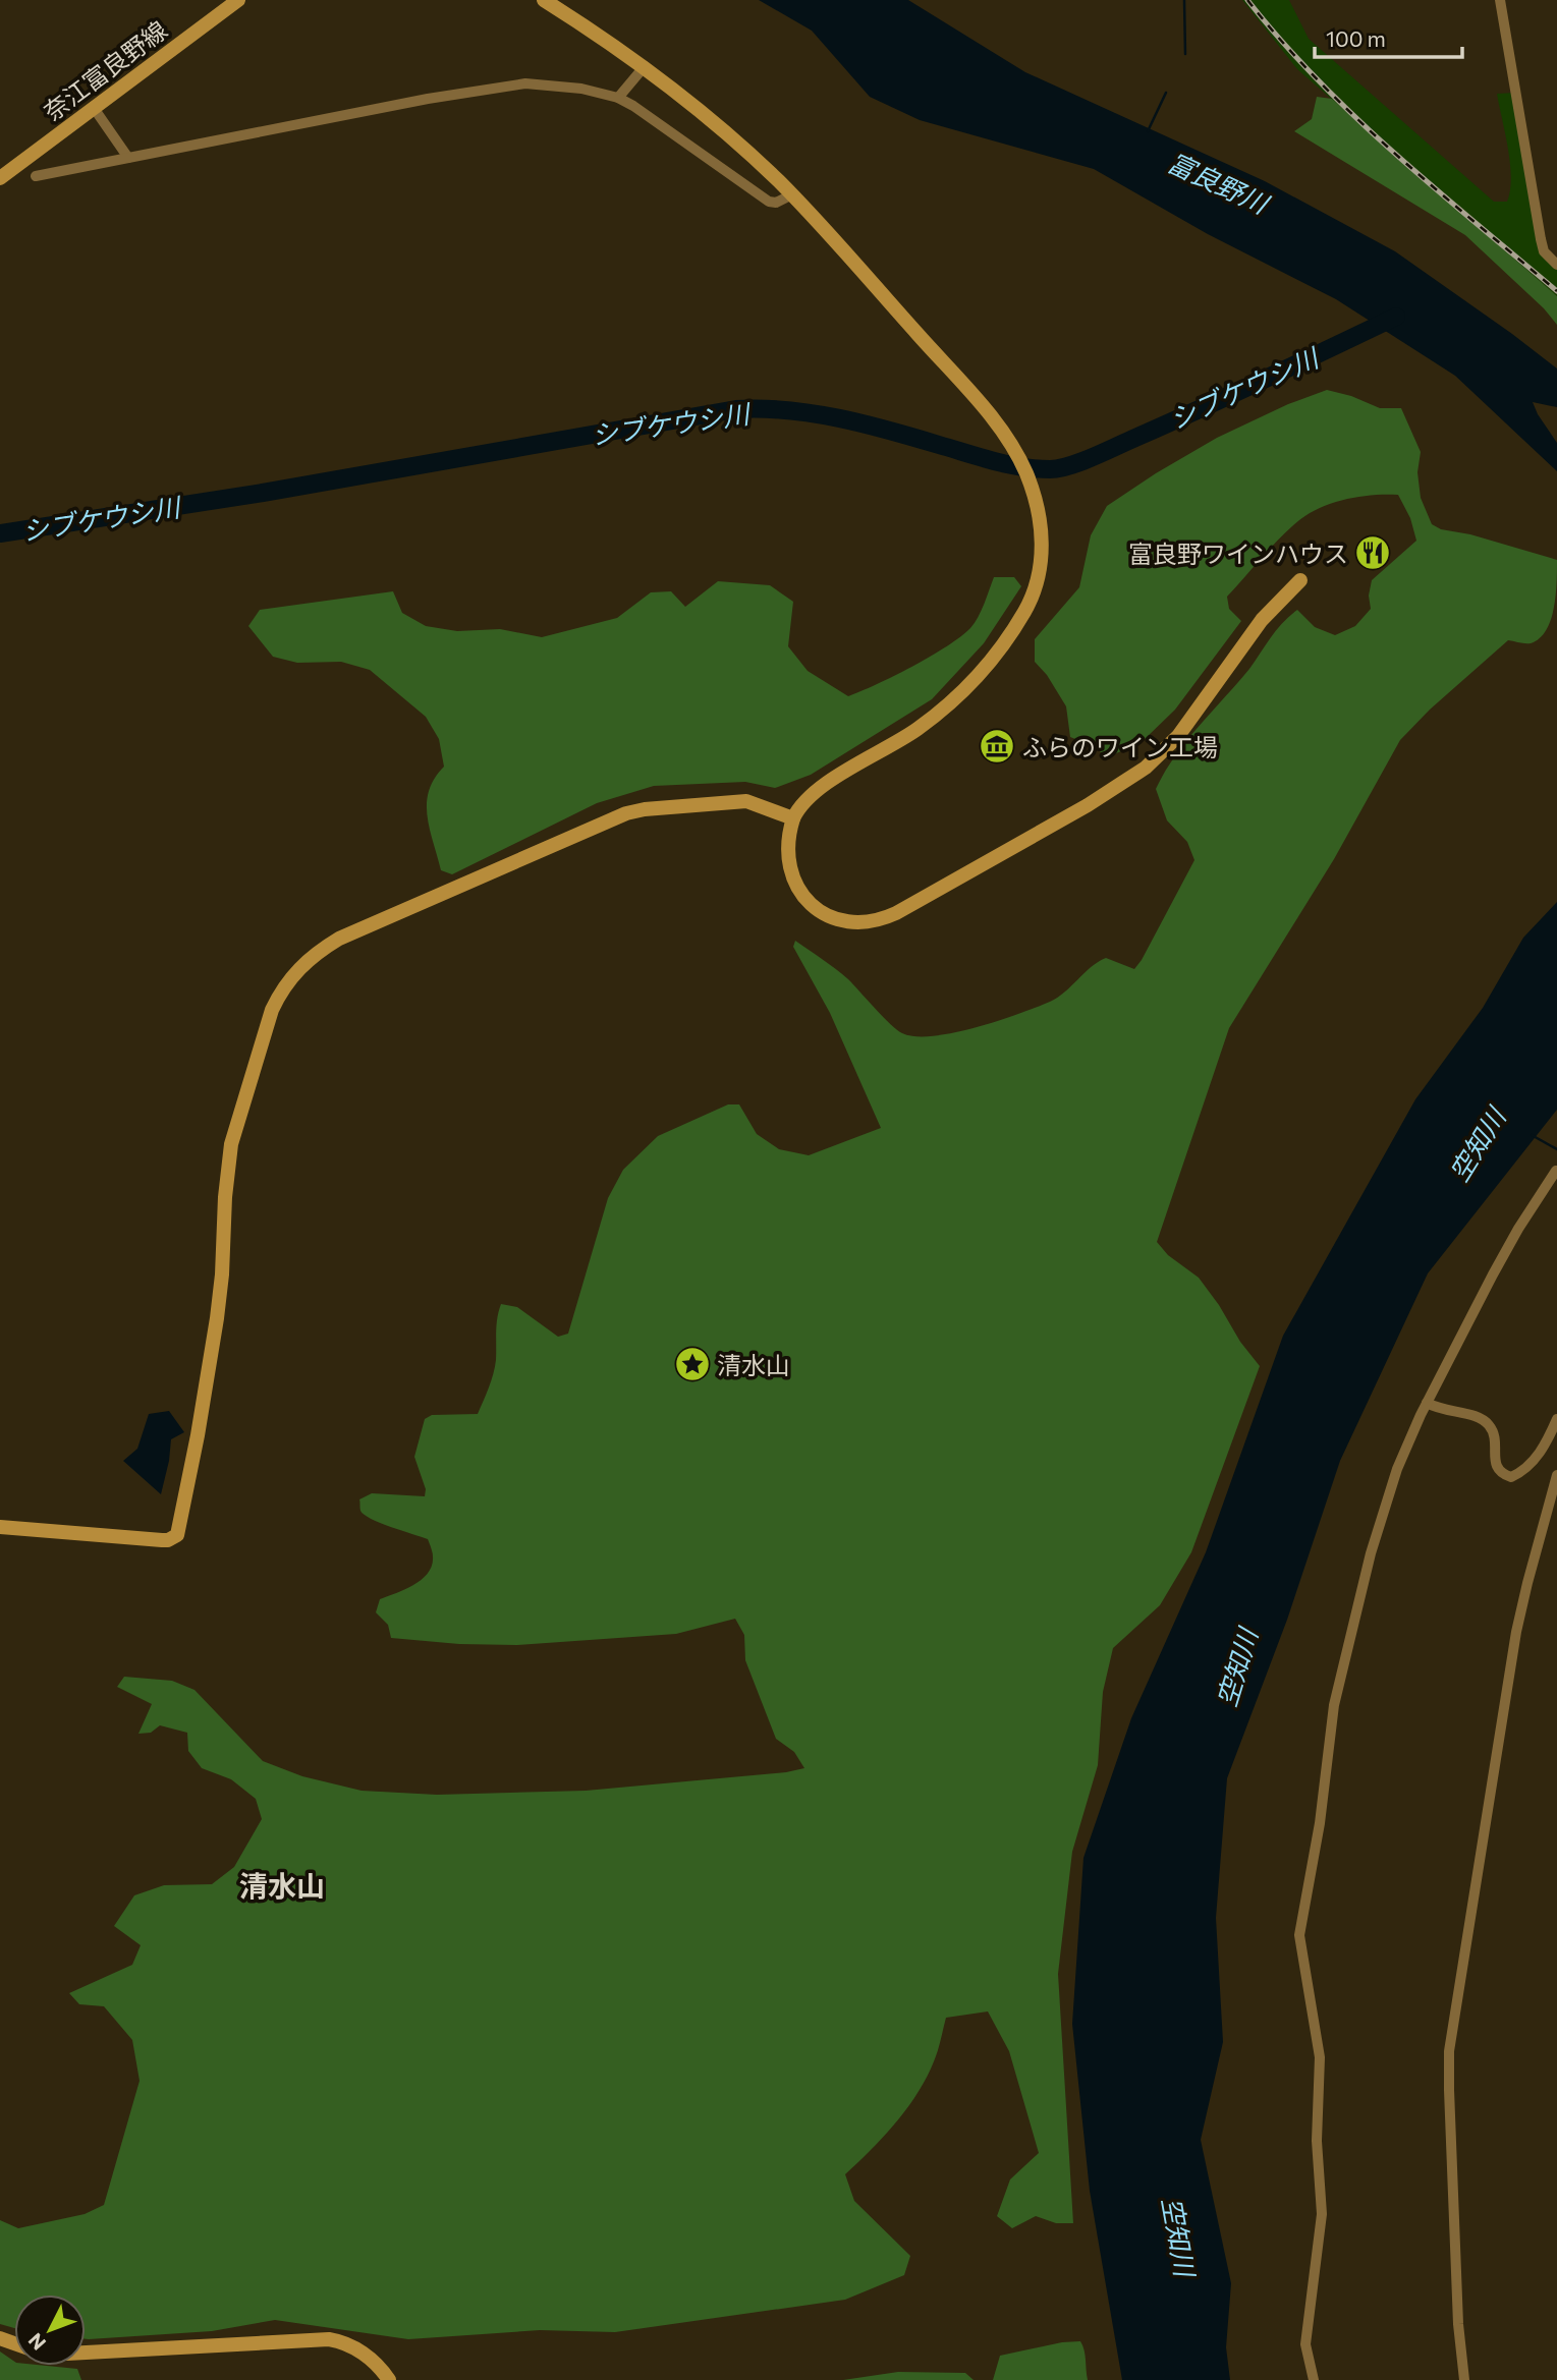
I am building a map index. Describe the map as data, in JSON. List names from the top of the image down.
{
  "streets": {
    "street": ["奈江富良野線"]
  },
  "districts": ["清水山"],
  "water": ["富良野川", "シブケウシ川", "空知川"],
  "places": {
    "restaurant": ["富良野ワインハウス"],
    "museum": ["ふらのワイン工場"],
    "place": ["清水山"]
  },
  "scale_bar": "100 m",
  "north": "bottom left"
}
